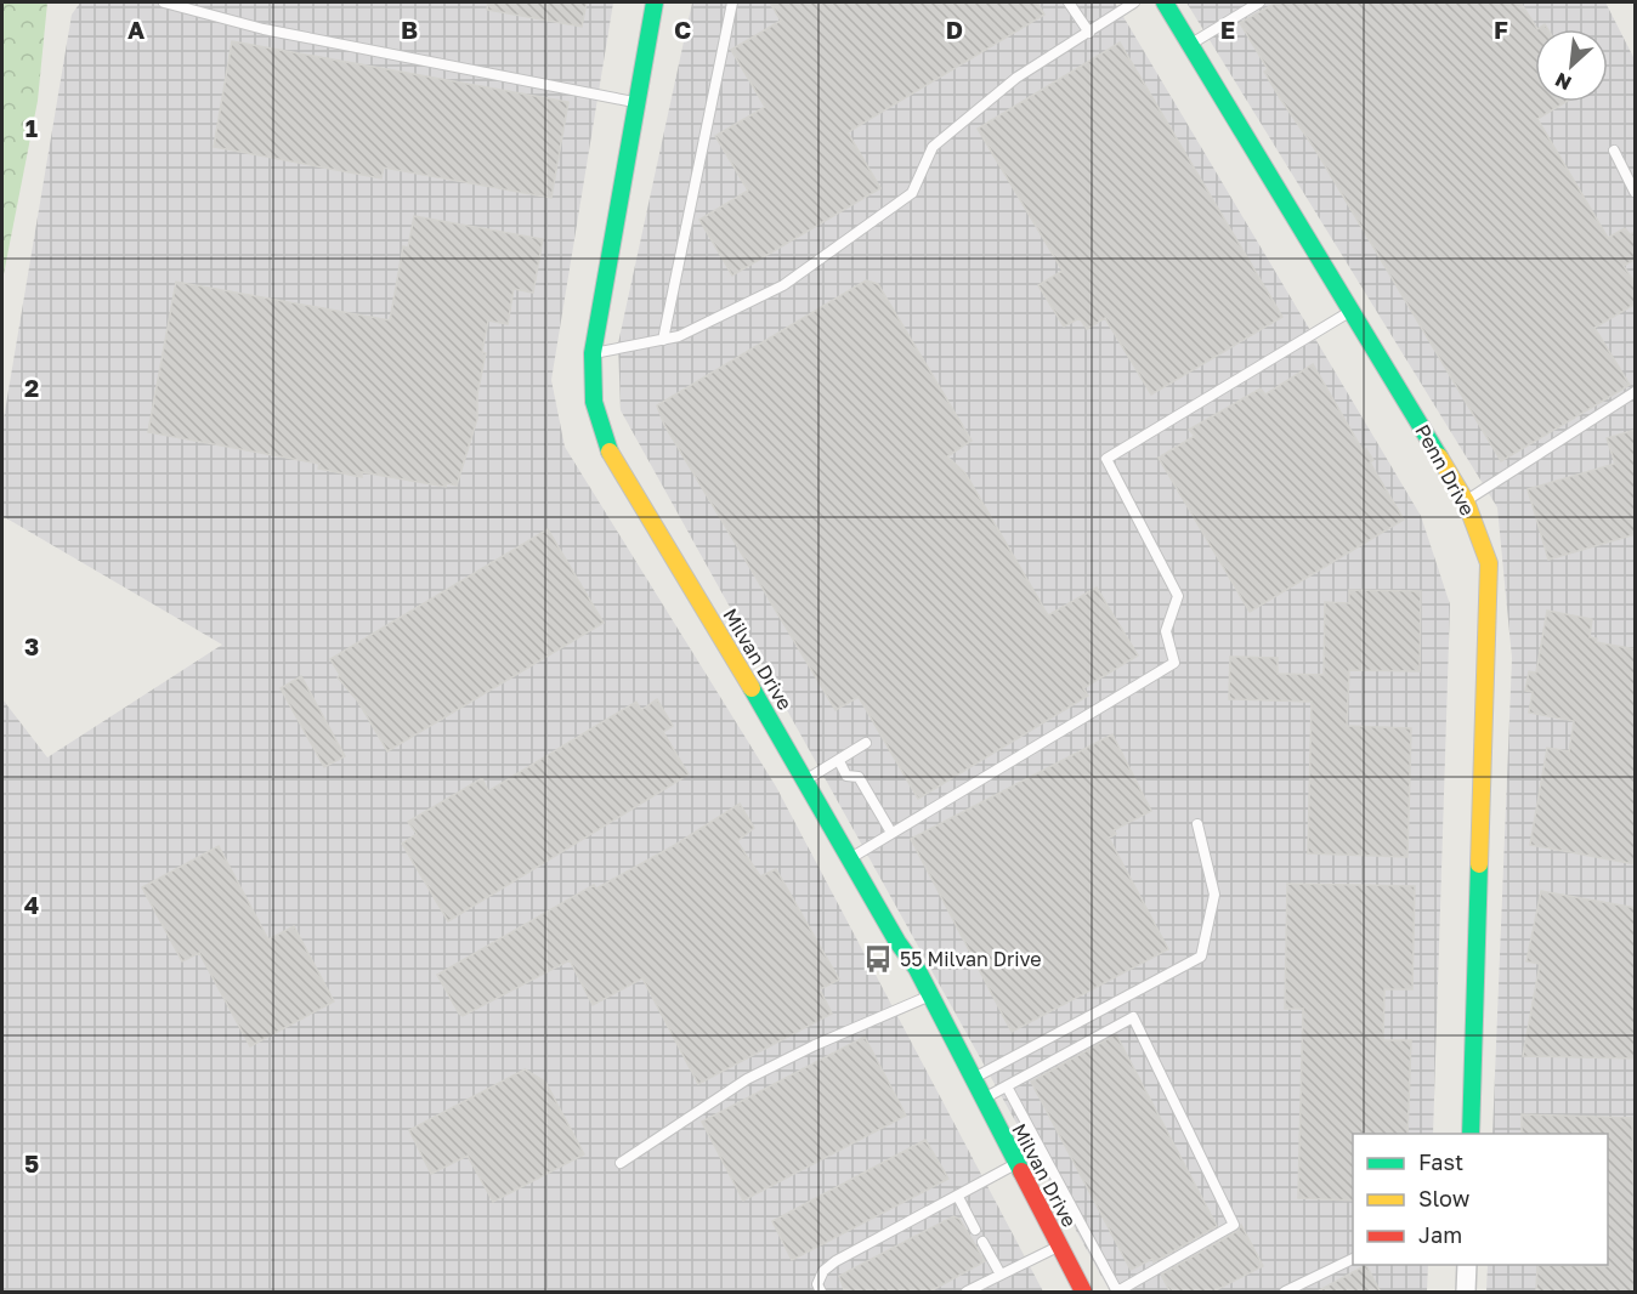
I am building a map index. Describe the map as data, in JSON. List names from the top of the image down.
{
  "streets": {
    "street": ["Penn Drive", "Milvan Drive"]
  },
  "places": {
    "bus stop": ["55 Milvan Drive"]
  },
  "legend": ["Fast", "Slow", "Jam"],
  "north": "bottom left",
  "grid": {
    "columns": [
      "A",
      "B",
      "C",
      "D",
      "E",
      "F"
    ],
    "rows": [
      "1",
      "2",
      "3",
      "4",
      "5"
    ]
  }
}
